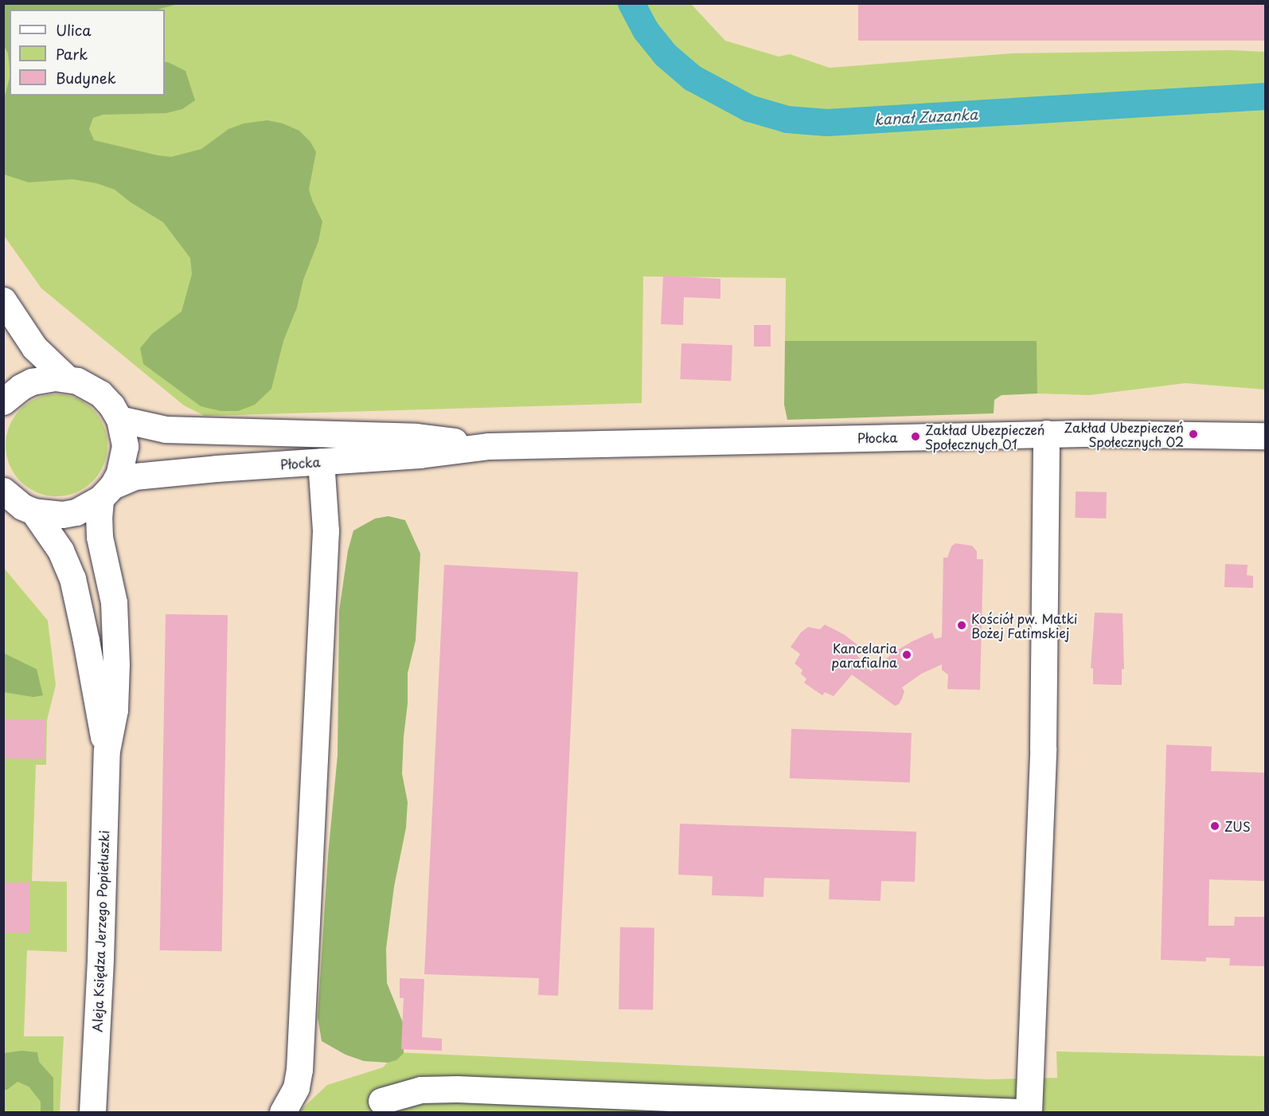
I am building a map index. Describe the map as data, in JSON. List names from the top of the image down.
{
  "streets": {
    "street": ["Płocka", "Aleja Księdza Jerzego Popiełuszki"]
  },
  "crossings": [
    ["Płocka", "Aleja Księdza Jerzego Popiełuszki"]
  ],
  "water": ["kanał Zuzanka"],
  "places": [
    "Zakład Ubezpieczeń Społecznych 02",
    "Zakład Ubezpieczeń Społecznych 01",
    "Kościół pw. Matki Bożej Fatimskiej",
    "Kancelaria parafialna",
    "ZUS"
  ],
  "legend": ["Ulica", "Park", "Budynek"]
}
